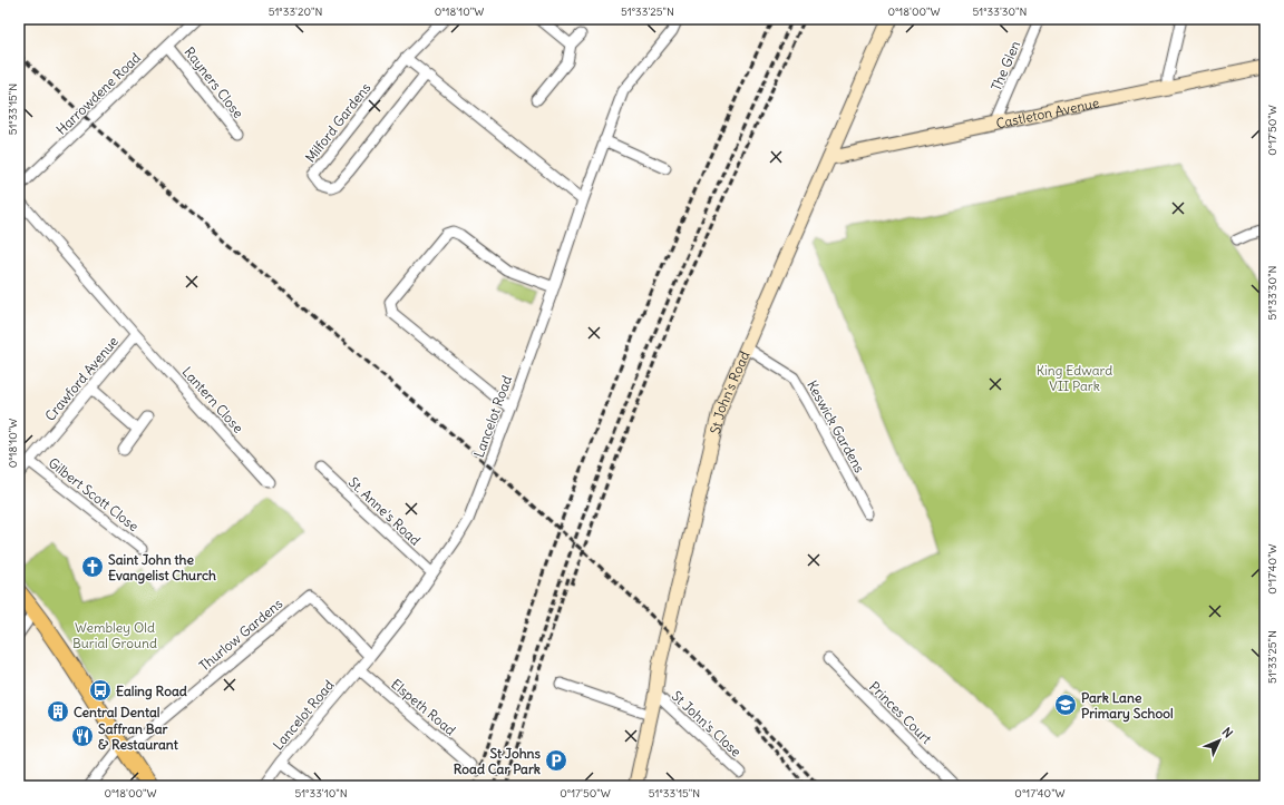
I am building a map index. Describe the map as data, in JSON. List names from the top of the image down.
{
  "streets": {
    "street": [
      "The Glen",
      "Rayners Close",
      "Harrowdene Road",
      "Castleton Avenue",
      "Milford Gardens",
      "Crawford Avenue",
      "St John's Road",
      "Lantern Close",
      "Lancelot Road",
      "Keswick Gardens",
      "Gilbert Scott Close",
      "St. Anne's Road",
      "Thurlow Gardens",
      "Elspeth Road",
      "Princes Court",
      "St John's Close"
    ]
  },
  "crossings": [
    ["The Glen", "Castleton Avenue"],
    ["Rayners Close", "Harrowdene Road"],
    ["Castleton Avenue", "St John's Road"],
    ["Crawford Avenue", "Lantern Close"],
    ["Crawford Avenue", "Gilbert Scott Close"],
    ["St John's Road", "Keswick Gardens"],
    ["St John's Road", "St John's Close"],
    ["Lancelot Road", "St. Anne's Road"],
    ["Lancelot Road", "Thurlow Gardens"],
    ["Lancelot Road", "Elspeth Road"]
  ],
  "parks": ["King Edward VII Park", "Wembley Old Burial Ground"],
  "places": {
    "church": ["Saint John the Evangelist Church"],
    "bus stop": ["Ealing Road"],
    "school or university": ["Park Lane Primary School"],
    "building": ["Central Dental"],
    "restaurant": ["Saffran Bar & Restaurant"],
    "parking": ["St Johns Road Car Park"]
  },
  "north": "top right",
  "coordinates": [
    "51°33'20\"N",
    "0°18'10\"W",
    "51°33'25\"N",
    "0°18'00\"W",
    "51°33'30\"N",
    "51°33'15\"N",
    "0°17'50\"W",
    "0°17'40\"W",
    "51°33'10\"N"
  ]
}
